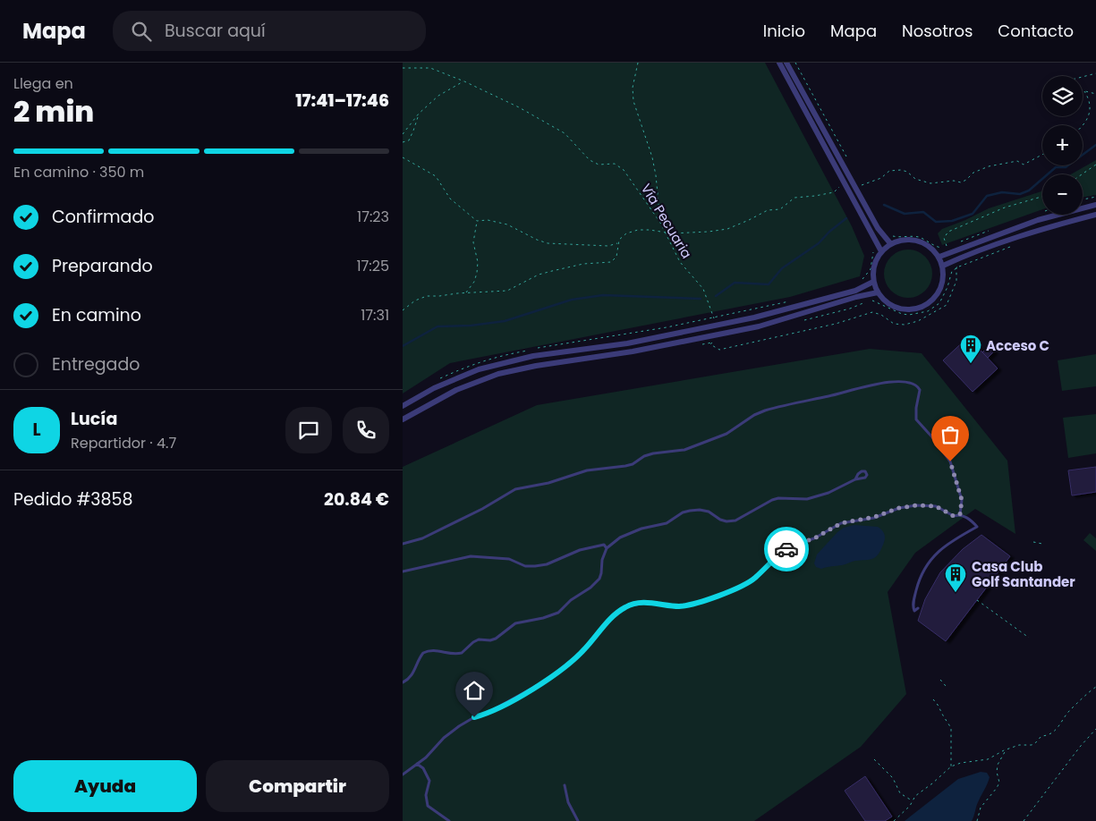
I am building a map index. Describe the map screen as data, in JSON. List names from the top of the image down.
{
  "streets": {
    "path": ["Vía Pecuaria"]
  },
  "places": {
    "building": ["Acceso C", "Casa Club Golf Santander"]
  },
  "page": {
    "header": "Mapa",
    "search": "Buscar aquí",
    "nav": [
      "Inicio",
      "Mapa",
      "Nosotros",
      "Contacto"
    ],
    "heading": ["2 min", "Llega en", "17:41–17:46"],
    "panel": [
      "Lucía",
      "Repartidor · 4.7",
      "Pedido #3858",
      "20.84 €"
    ],
    "map_buttons": ["+", "−"],
    "bar": "En camino · 350 m",
    "list": [
      ["Confirmado", "17:23"],
      ["Preparando", "17:25"],
      ["En camino", "17:31"],
      "Entregado"
    ],
    "round": "L",
    "buttons": ["Ayuda", "Compartir"]
  }
}
